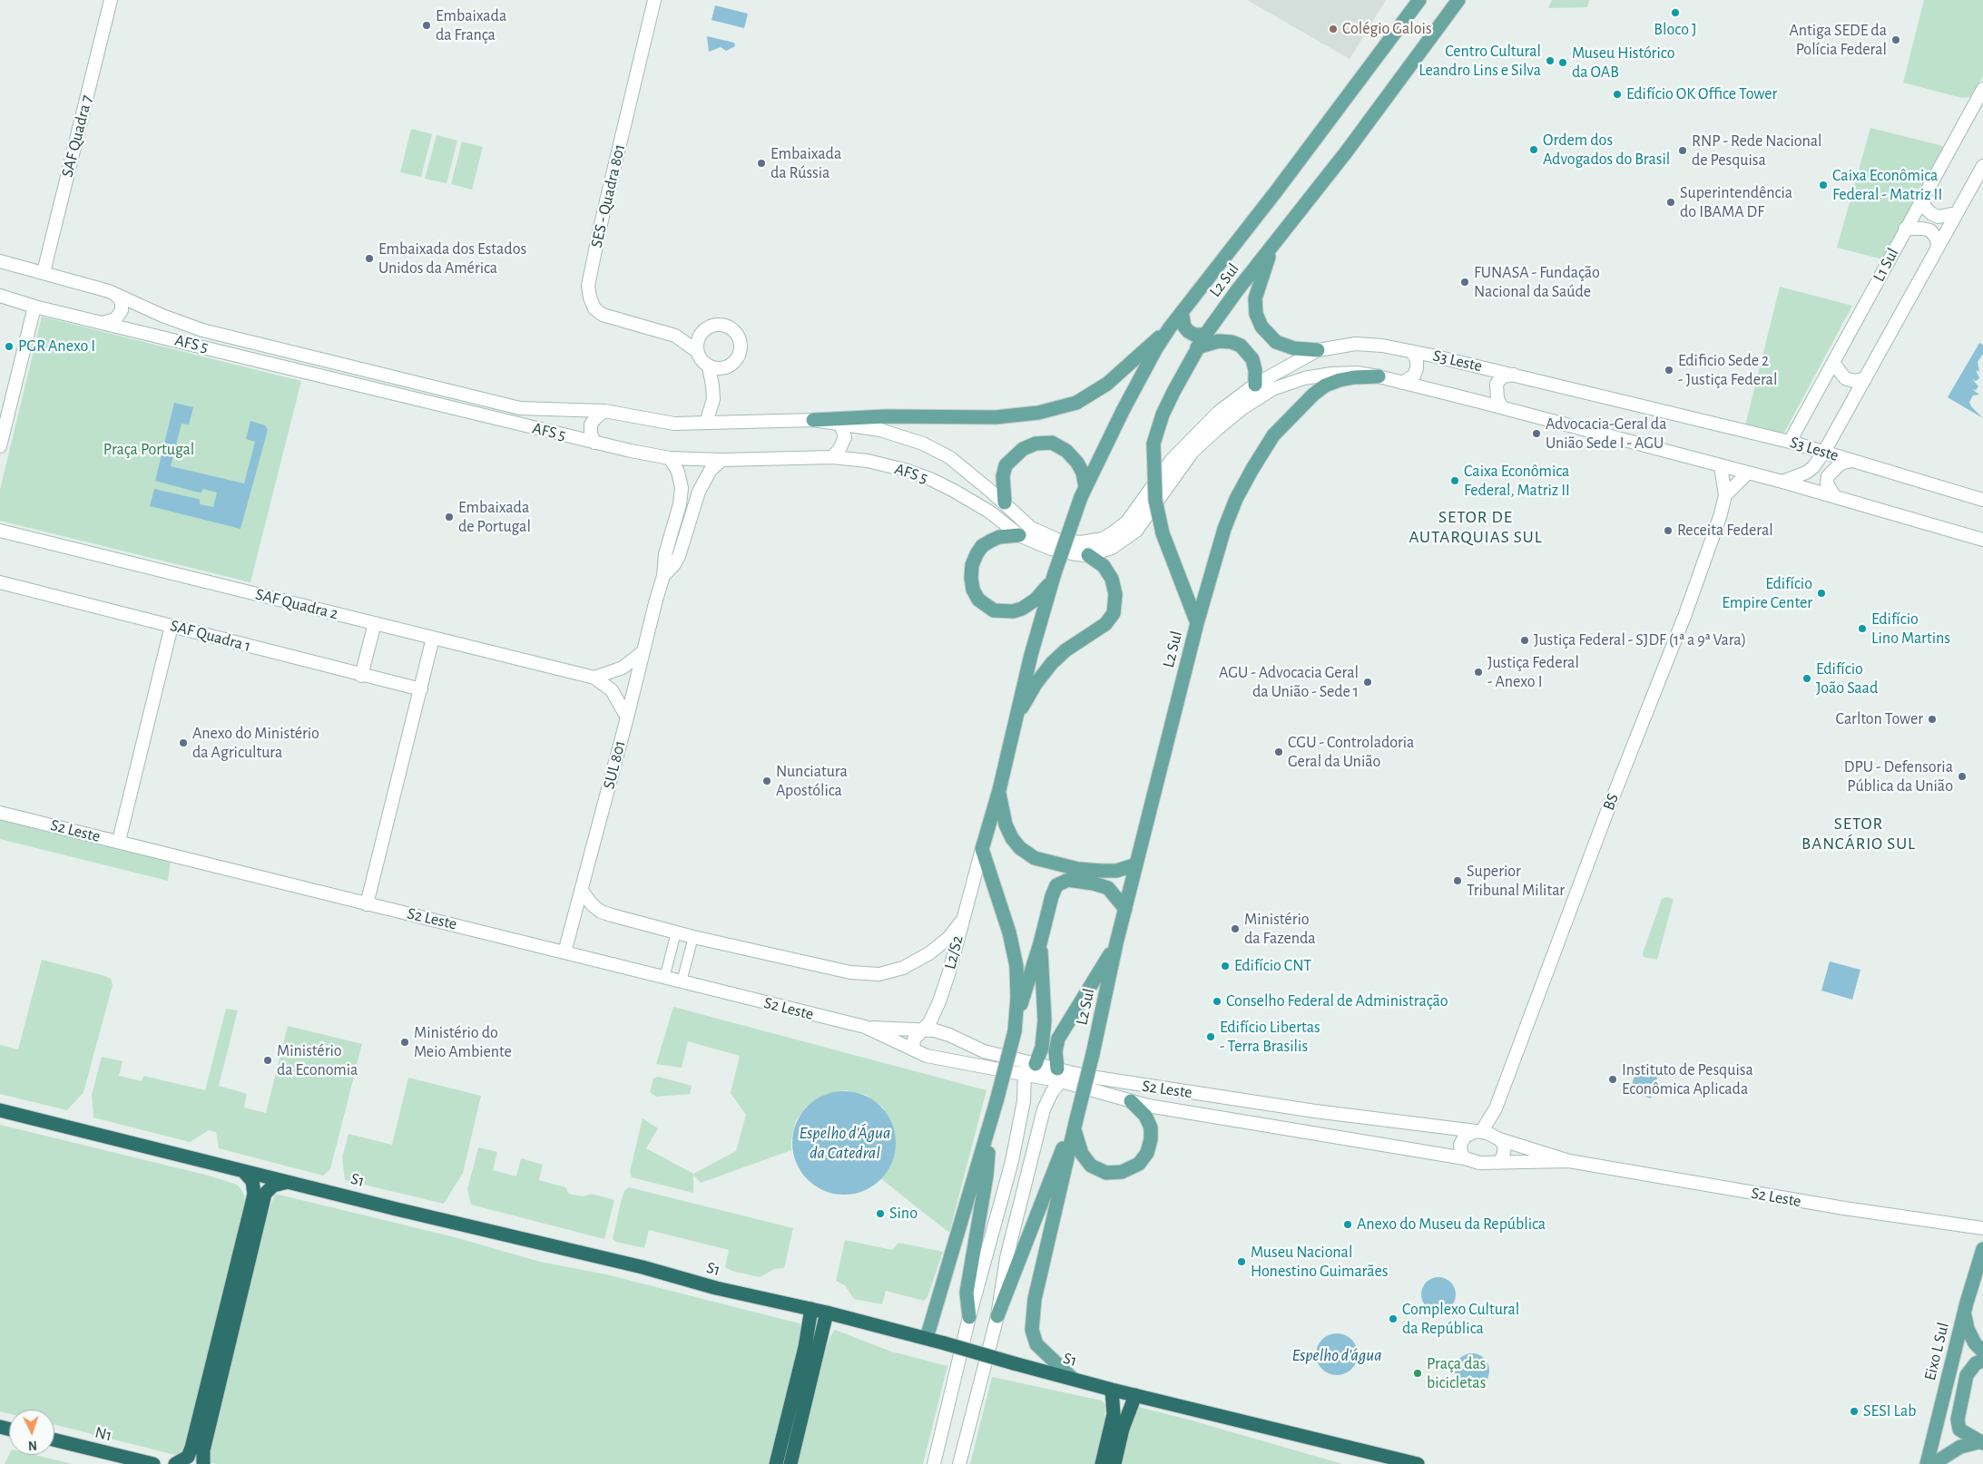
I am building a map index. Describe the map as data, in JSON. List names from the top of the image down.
{
  "streets": {
    "highway": ["S1", "N1"],
    "main road": [
      "SAF Quadra 7",
      "SES - Quadra 801",
      "L1 Sul",
      "L2 Sul",
      "AFS 5",
      "S3 Leste",
      "SAF Quadra 2",
      "SAF Quadra 1",
      "SUL 801",
      "BS",
      "S2 Leste",
      "L2/S2",
      "Eixo L Sul"
    ]
  },
  "crossings": [
    ["SAF Quadra 7", "AFS 5"],
    ["L1 Sul", "S3 Leste"],
    ["L2 Sul", "L2/S2"],
    ["L2 Sul", "S1"],
    ["AFS 5", "S3 Leste"],
    ["AFS 5", "SUL 801"],
    ["SAF Quadra 2", "SUL 801"],
    ["SUL 801", "S2 Leste"],
    ["BS", "S2 Leste"],
    ["S2 Leste", "L2/S2"]
  ],
  "districts": ["SETOR DE AUTARQUIAS SUL", "SETOR BANCÁRIO SUL"],
  "water": ["Espelho d'Água da Catedral", "Espelho d'água"],
  "parks": ["Praça Portugal"],
  "places": [
    "Bloco J",
    "Embaixada da França",
    "Colégio Galois",
    "Antiga SEDE da Polícia Federal",
    "Centro Cultural Leandro Lins e Silva",
    "Museu Histórico da OAB",
    "Edifício OK Office Tower",
    "Ordem dos Advogados do Brasil",
    "RNP - Rede Nacional de Pesquisa",
    "Embaixada da Rússia",
    "Caixa Econômica Federal - Matriz II",
    "Superintendência do IBAMA DF",
    "Embaixada dos Estados Unidos da América",
    "FUNASA - Fundação Nacional da Saúde",
    "PGR Anexo I",
    "Edificio Sede 2 - Justiça Federal",
    "Advocacia-Geral da União Sede I - AGU",
    "Caixa Econômica Federal, Matriz II",
    "Embaixada de Portugal",
    "Receita Federal",
    "Edifício Empire Center",
    "Edifício Lino Martins",
    "Justiça Federal - SJDF (1ª a 9ª Vara)",
    "Justiça Federal - Anexo I",
    "Edifício João Saad",
    "AGU - Advocacia Geral da União - Sede 1",
    "Carlton Tower",
    "Anexo do Ministério da Agricultura",
    "CGU - Controladoria Geral da União",
    "DPU - Defensoria Pública da União",
    "Nunciatura Apostólica",
    "Superior Tribunal Militar",
    "Ministério da Fazenda",
    "Edifício CNT",
    "Conselho Federal de Administração",
    "Edifício Libertas - Terra Brasilis",
    "Ministério do Meio Ambiente",
    "Ministério da Economia",
    "Instituto de Pesquisa Econômica Aplicada",
    "Sino",
    "Anexo do Museu da República",
    "Museu Nacional Honestino Guimarães",
    "Complexo Cultural da República",
    "Praça das bicicletas",
    "SESI Lab"
  ],
  "north": "bottom"
}
